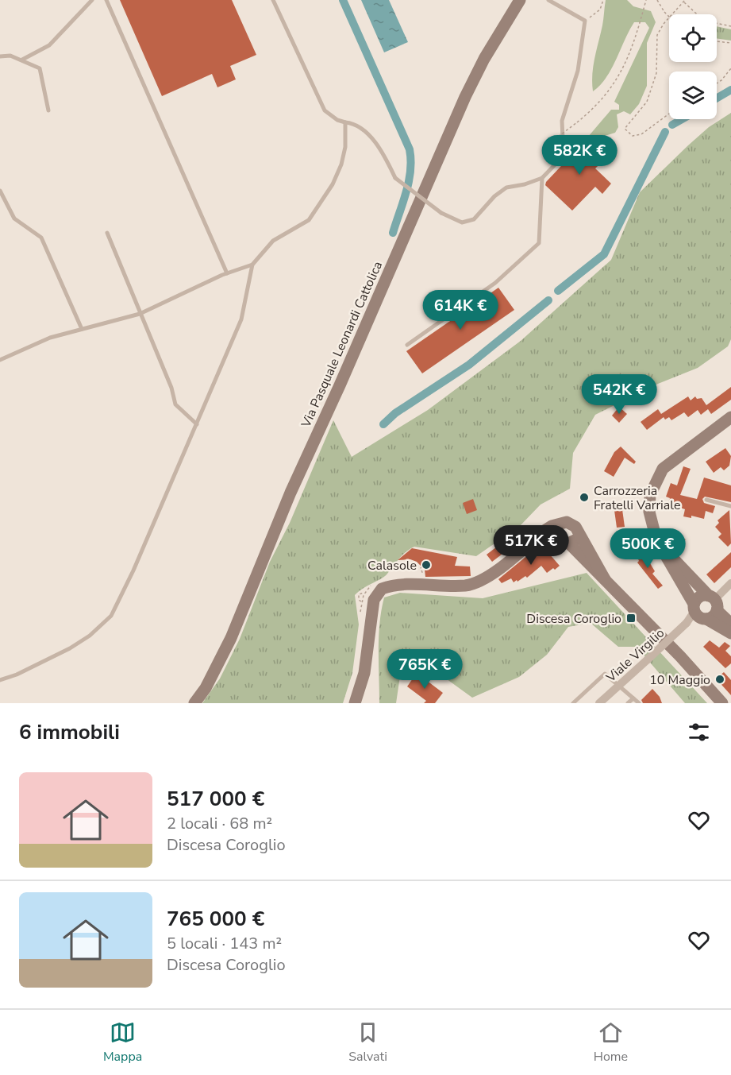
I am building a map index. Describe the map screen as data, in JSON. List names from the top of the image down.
{
  "streets": {
    "street": ["Via Pasquale Leonardi Cattolica", "Viale Virgilio"]
  },
  "places": {
    "other": ["Carrozzeria Fratelli Varriale", "Calasole", "10 Maggio"],
    "transit": ["Discesa Coroglio"]
  },
  "page": {
    "price": [
      "582K €",
      "614K €",
      "542K €",
      "517K €",
      "500K €",
      "765K €"
    ],
    "heading": "6 immobili",
    "list": [
      {
        "name": "517 000 €",
        "note": "2 locali · 68 m² · Discesa Coroglio"
      },
      {
        "name": "765 000 €",
        "note": "5 locali · 143 m² · Discesa Coroglio"
      }
    ],
    "tabs": ["Mappa", "Salvati", "Home"]
  }
}
